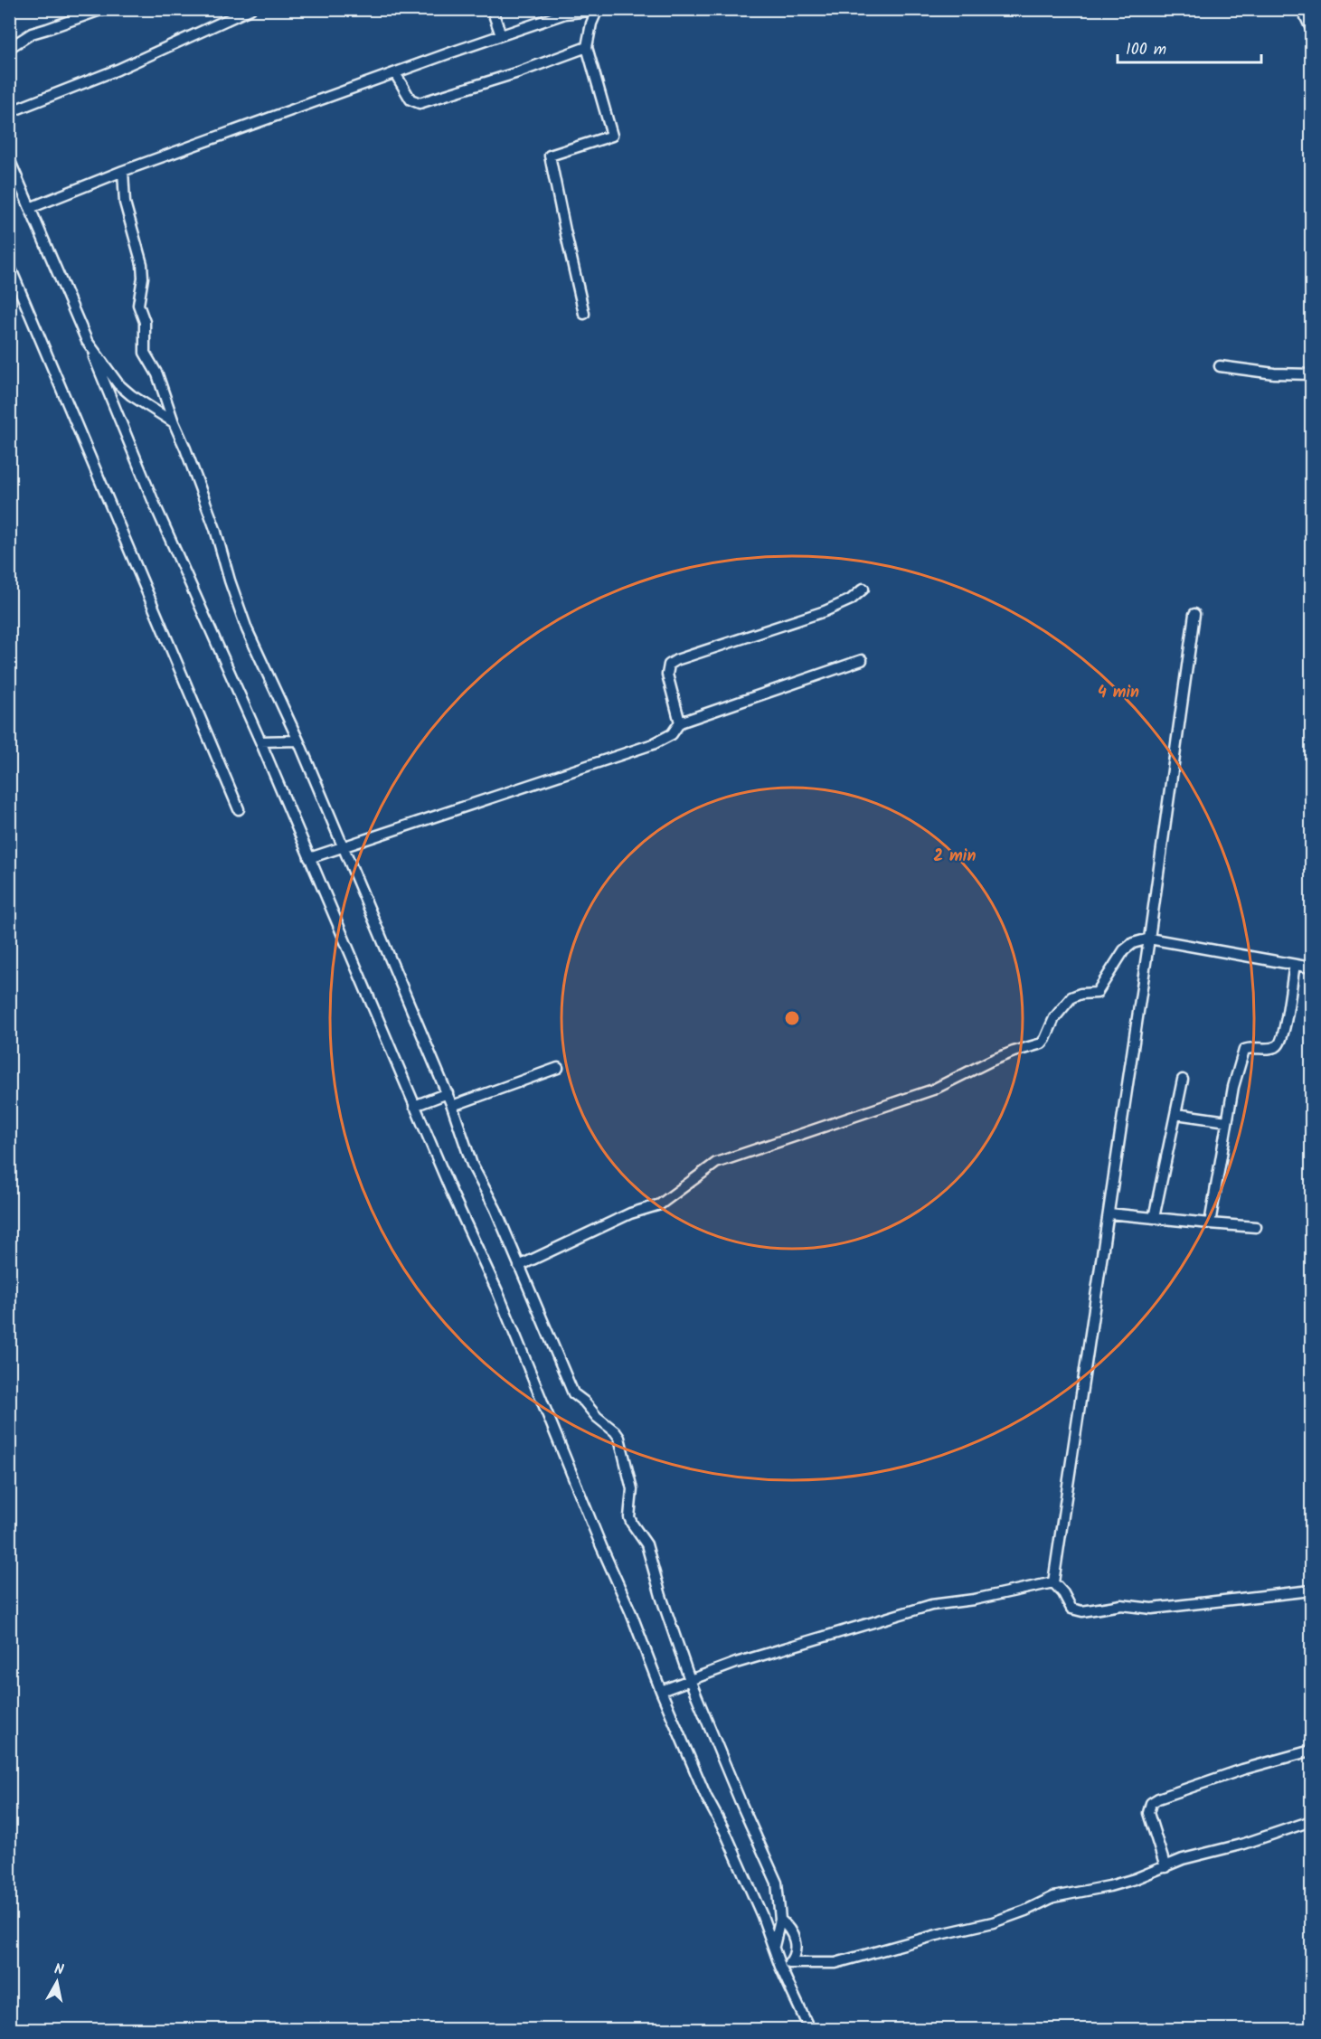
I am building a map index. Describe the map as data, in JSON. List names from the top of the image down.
{
  "scale_bar": "100 m",
  "north": "top",
  "rings": ["4 min", "2 min"]
}
